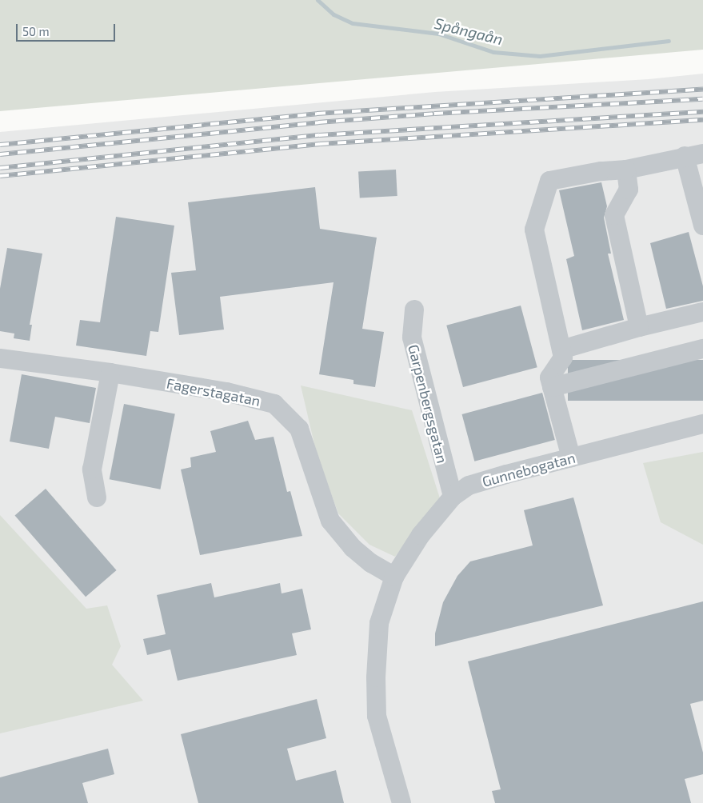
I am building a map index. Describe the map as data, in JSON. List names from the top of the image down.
{
  "streets": {
    "street": ["Fagerstagatan", "Garpenbergsgatan", "Gunnebogatan"]
  },
  "crossings": [
    ["Fagerstagatan", "Gunnebogatan"],
    ["Garpenbergsgatan", "Gunnebogatan"]
  ],
  "water": ["Spångaån"],
  "scale_bar": "50 m"
}
